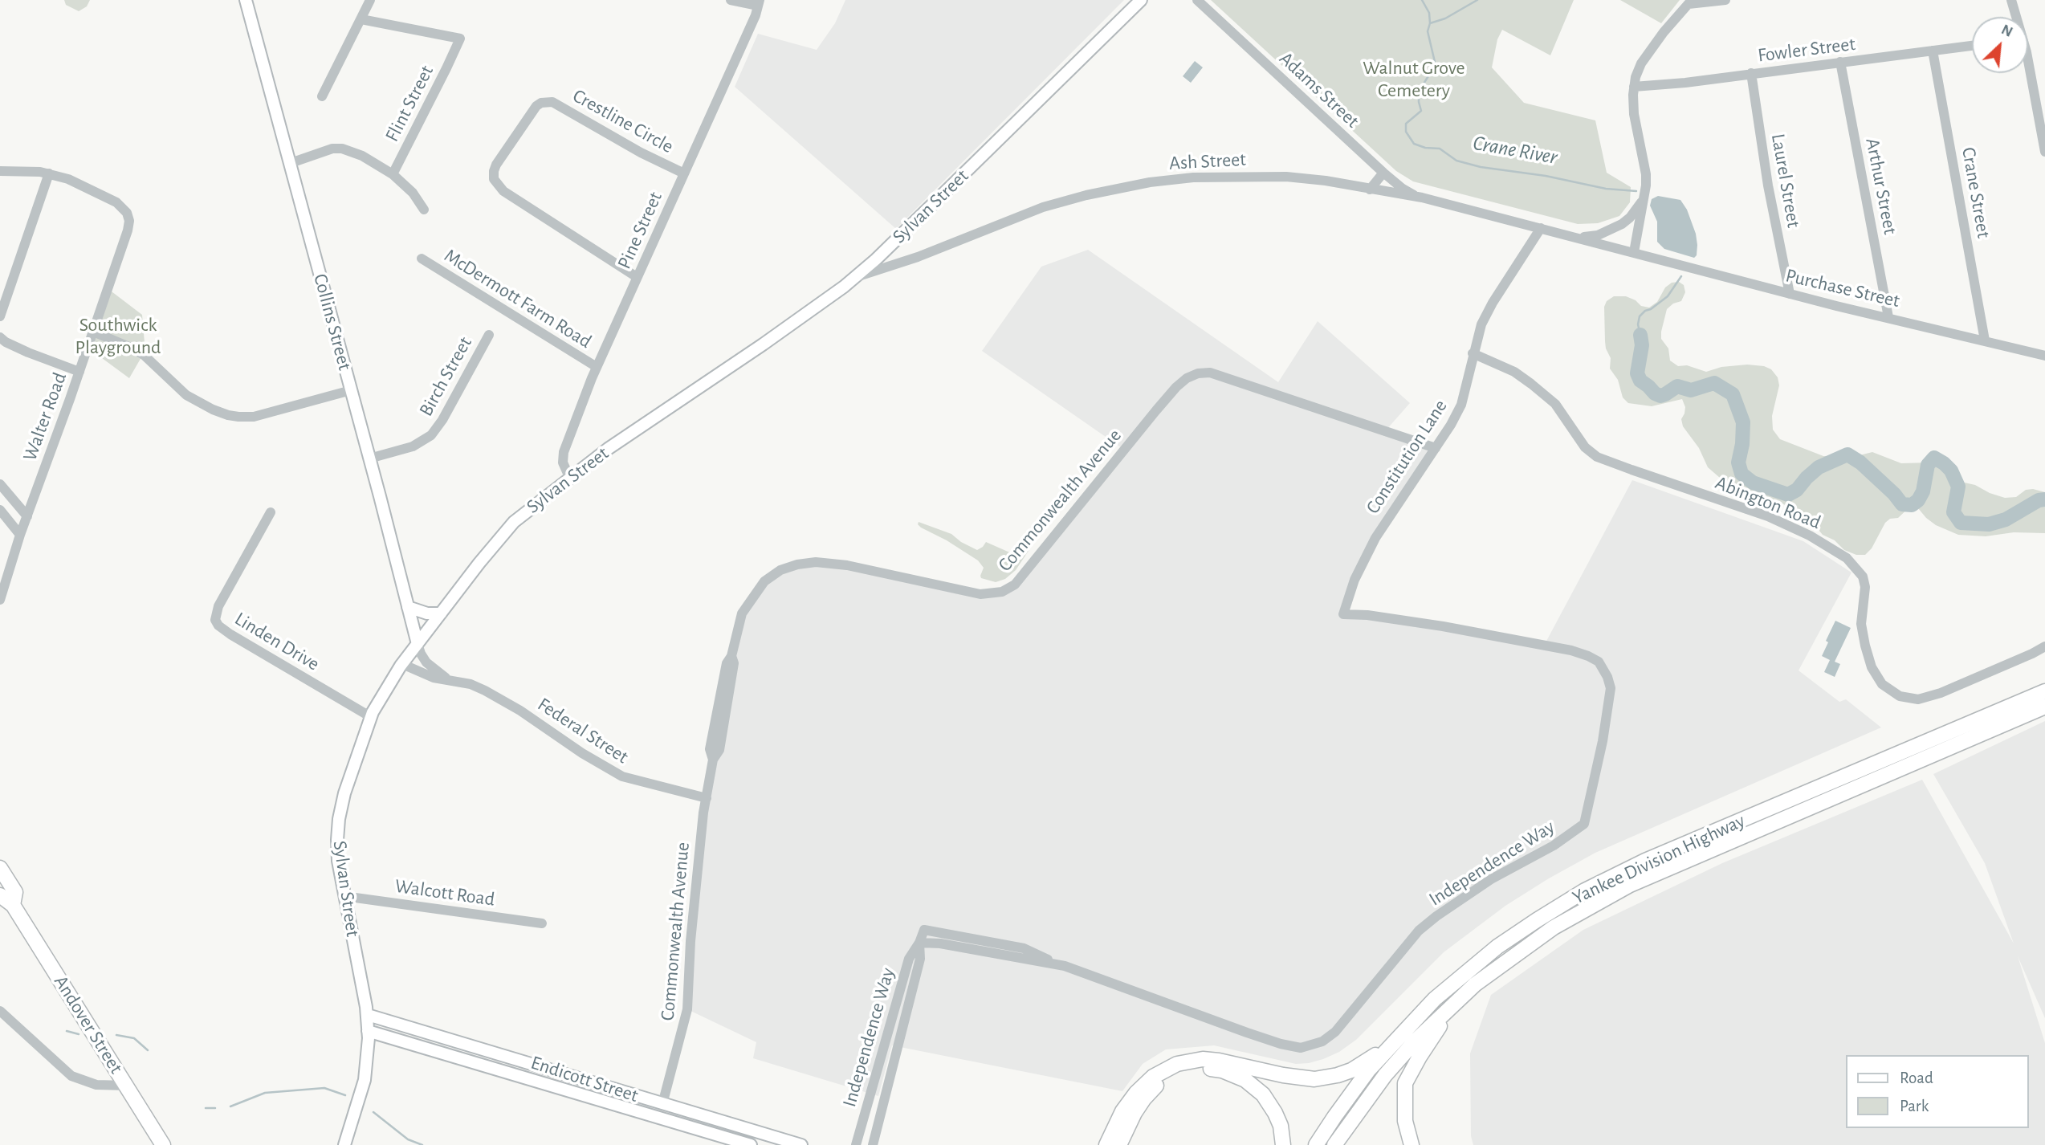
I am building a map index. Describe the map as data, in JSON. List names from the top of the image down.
{
  "streets": {
    "highway": ["Yankee Division Highway", "Andover Street"],
    "main road": ["Sylvan Street", "Collins Street", "Endicott Street"],
    "street": [
      "Fowler Street",
      "Adams Street",
      "Flint Street",
      "Crestline Circle",
      "Ash Street",
      "Laurel Street",
      "Arthur Street",
      "Crane Street",
      "Pine Street",
      "Purchase Street",
      "McDermott Farm Road",
      "Birch Street",
      "Walter Road",
      "Constitution Lane",
      "Commonwealth Avenue",
      "Abington Road",
      "Linden Drive",
      "Federal Street",
      "Independence Way",
      "Walcott Road"
    ]
  },
  "crossings": [
    ["Fowler Street", "Laurel Street"],
    ["Fowler Street", "Arthur Street"],
    ["Fowler Street", "Crane Street"],
    ["Adams Street", "Ash Street"],
    ["Flint Street", "Collins Street"],
    ["Crestline Circle", "Pine Street"],
    ["Ash Street", "Sylvan Street"],
    ["Ash Street", "Purchase Street"],
    ["Ash Street", "Constitution Lane"],
    ["Laurel Street", "Purchase Street"],
    ["Arthur Street", "Purchase Street"],
    ["Crane Street", "Purchase Street"],
    ["Sylvan Street", "Pine Street"],
    ["Sylvan Street", "Collins Street"],
    ["Sylvan Street", "Linden Drive"],
    ["Sylvan Street", "Federal Street"],
    ["Sylvan Street", "Walcott Road"],
    ["Sylvan Street", "Endicott Street"],
    ["Pine Street", "McDermott Farm Road"],
    ["Collins Street", "Birch Street"],
    ["Collins Street", "Federal Street"],
    ["Constitution Lane", "Commonwealth Avenue"],
    ["Constitution Lane", "Abington Road"],
    ["Constitution Lane", "Independence Way"],
    ["Commonwealth Avenue", "Federal Street"],
    ["Commonwealth Avenue", "Endicott Street"]
  ],
  "water": ["Crane River"],
  "parks": ["Walnut Grove Cemetery", "Southwick Playground"],
  "legend": ["Road", "Park"],
  "north": "top right"
}
